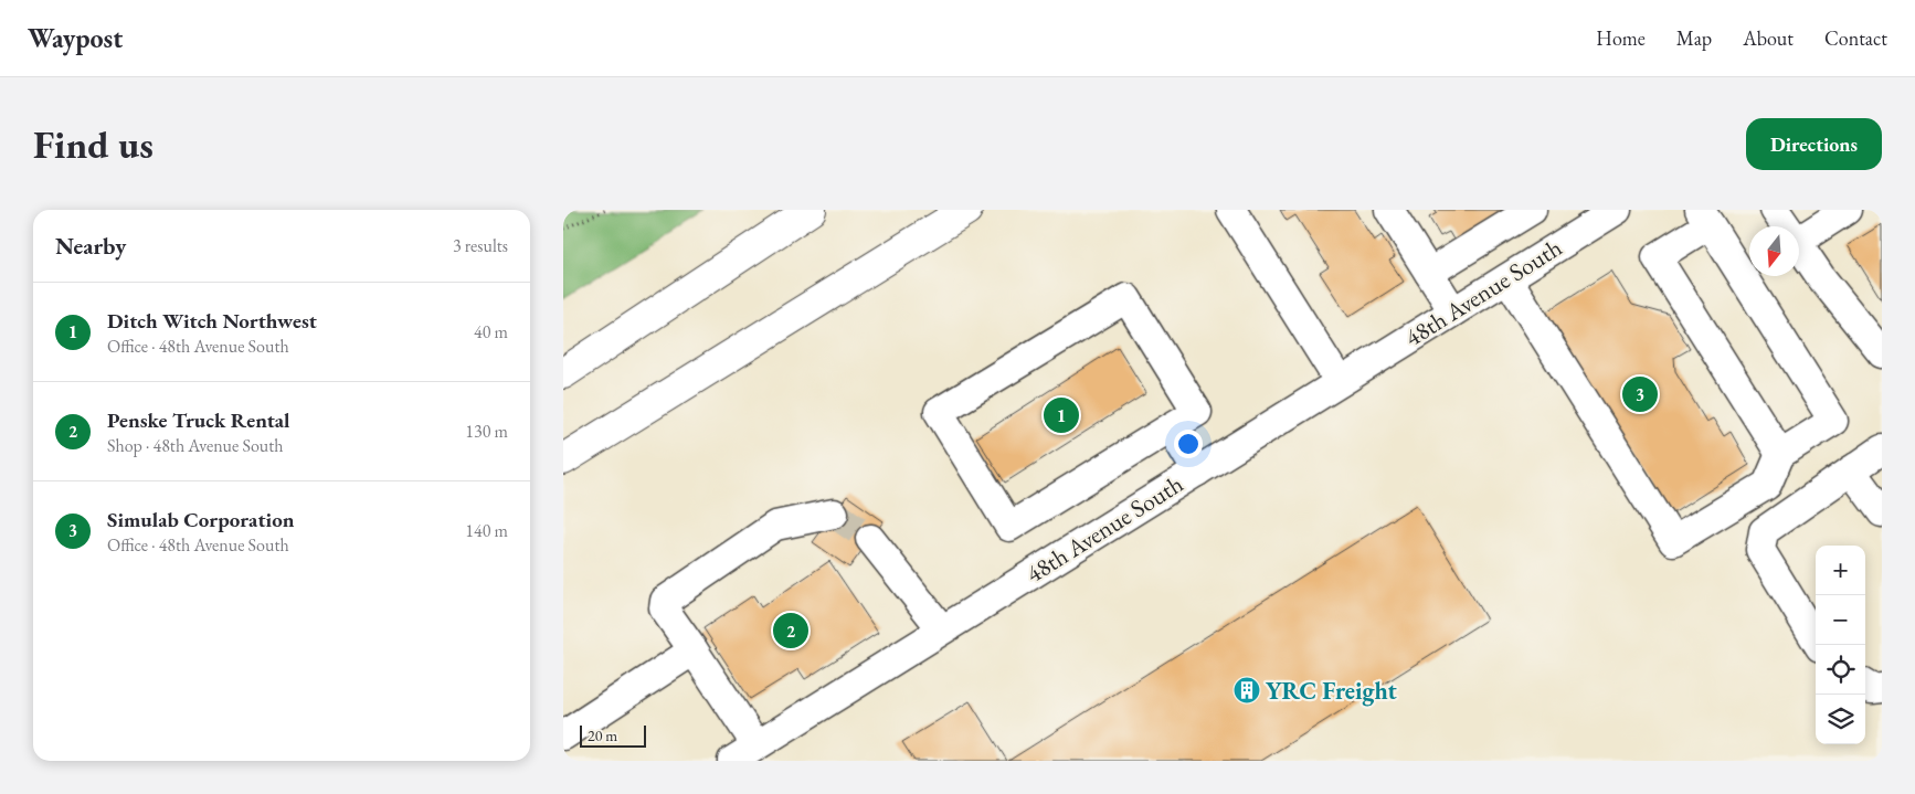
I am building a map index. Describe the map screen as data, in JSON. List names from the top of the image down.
{
  "streets": {
    "street": ["48th Avenue South"]
  },
  "places": {
    "building": ["YRC Freight"]
  },
  "scale_bar": "20 m",
  "north": "bottom",
  "page": {
    "header": "Waypost",
    "nav": [
      "Home",
      "Map",
      "About",
      "Contact"
    ],
    "buttons": "Directions",
    "title": "Find us",
    "heading": ["Nearby", "3 results"],
    "list": [
      {
        "mark": "1",
        "name": "Ditch Witch Northwest",
        "note": "Office · 48th Avenue South",
        "value": "40 m"
      },
      {
        "mark": "2",
        "name": "Penske Truck Rental",
        "note": "Shop · 48th Avenue South",
        "value": "130 m"
      },
      {
        "mark": "3",
        "name": "Simulab Corporation",
        "note": "Office · 48th Avenue South",
        "value": "140 m"
      }
    ],
    "pins": ["3", "1", "2"],
    "map_buttons": ["+", "−"],
    "scale": "20 m"
  }
}
